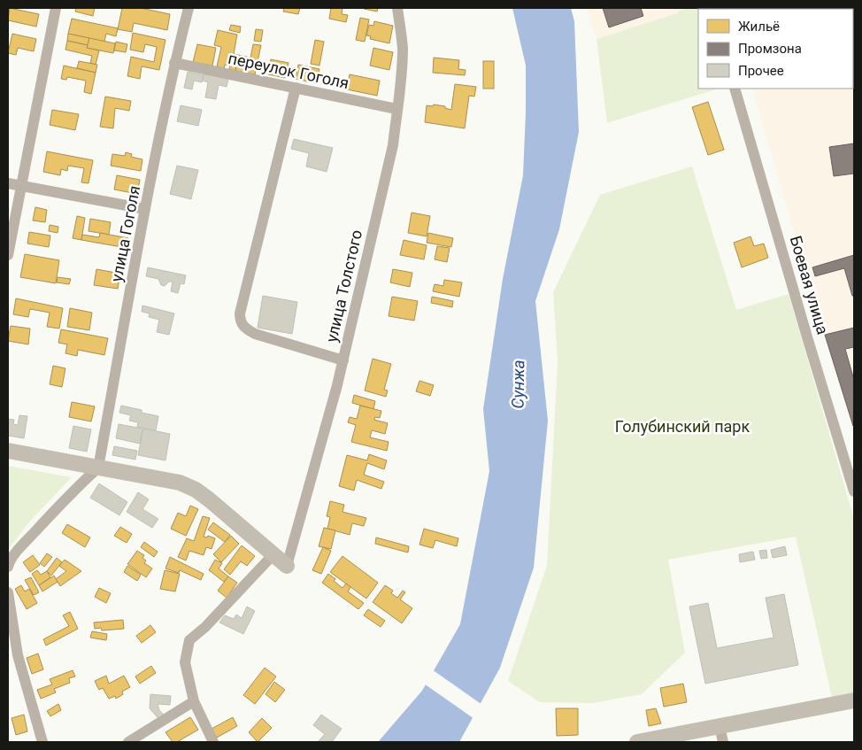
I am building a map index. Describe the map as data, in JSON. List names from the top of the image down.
{
  "streets": {
    "street": [
      "переулок Гоголя",
      "улица Гоголя",
      "Боевая улица",
      "улица Толстого"
    ]
  },
  "crossings": [
    ["переулок Гоголя", "улица Гоголя"],
    ["переулок Гоголя", "улица Толстого"]
  ],
  "water": ["Сунжа"],
  "parks": ["Голубинский парк"],
  "legend": ["Жильё", "Промзона", "Прочее"]
}
